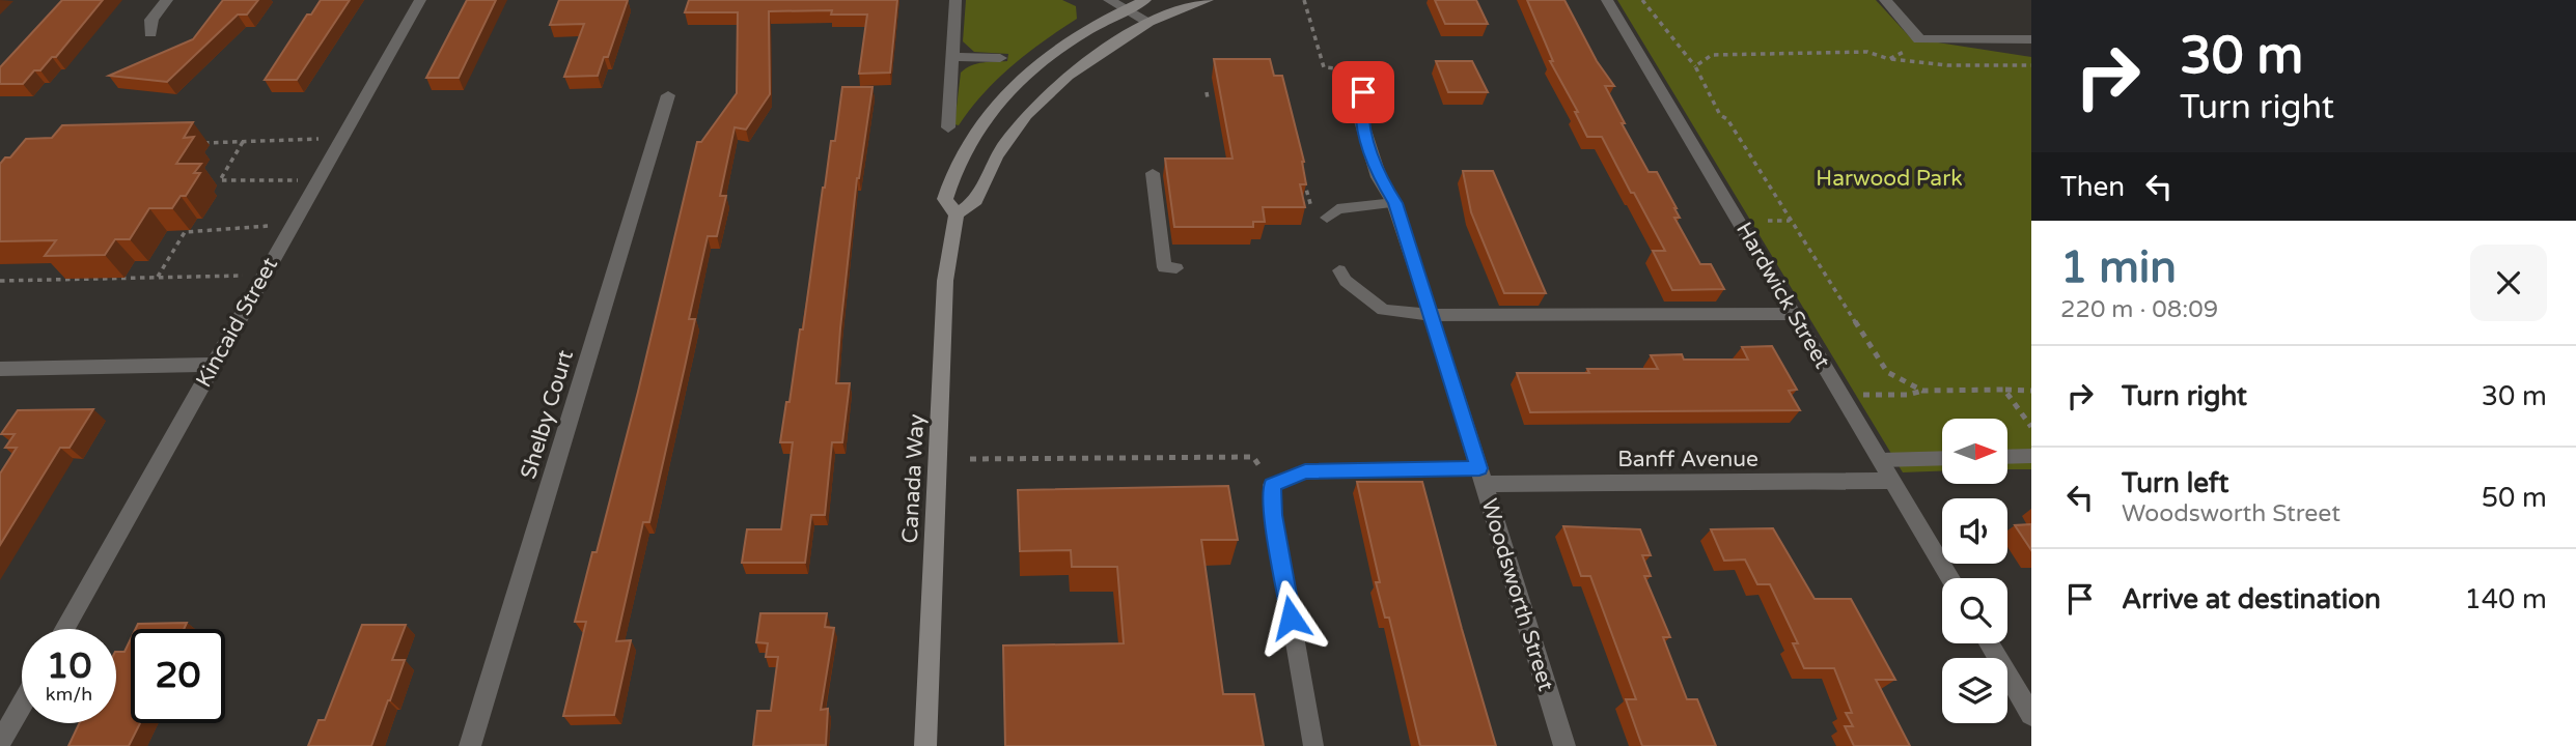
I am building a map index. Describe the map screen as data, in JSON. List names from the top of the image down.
{
  "streets": {
    "main road": ["Canada Way"],
    "street": [
      "Hardwick Street",
      "Kincaid Street",
      "Shelby Court",
      "Banff Avenue",
      "Woodsworth Street"
    ]
  },
  "crossings": [
    ["Hardwick Street", "Banff Avenue"],
    ["Banff Avenue", "Woodsworth Street"]
  ],
  "parks": ["Harwood Park"],
  "north": "right",
  "page": {
    "turn": ["30 m", "Turn right"],
    "then": "Then",
    "heading": ["1 min", "220 m · 08:09"],
    "list": [
      {
        "name": "Turn right",
        "value": "30 m"
      },
      {
        "name": "Turn left",
        "note": "Woodsworth Street",
        "value": "50 m"
      },
      {
        "name": "Arrive at destination",
        "value": "140 m"
      }
    ],
    "speed": "10 km/h",
    "limit": "20"
  }
}
